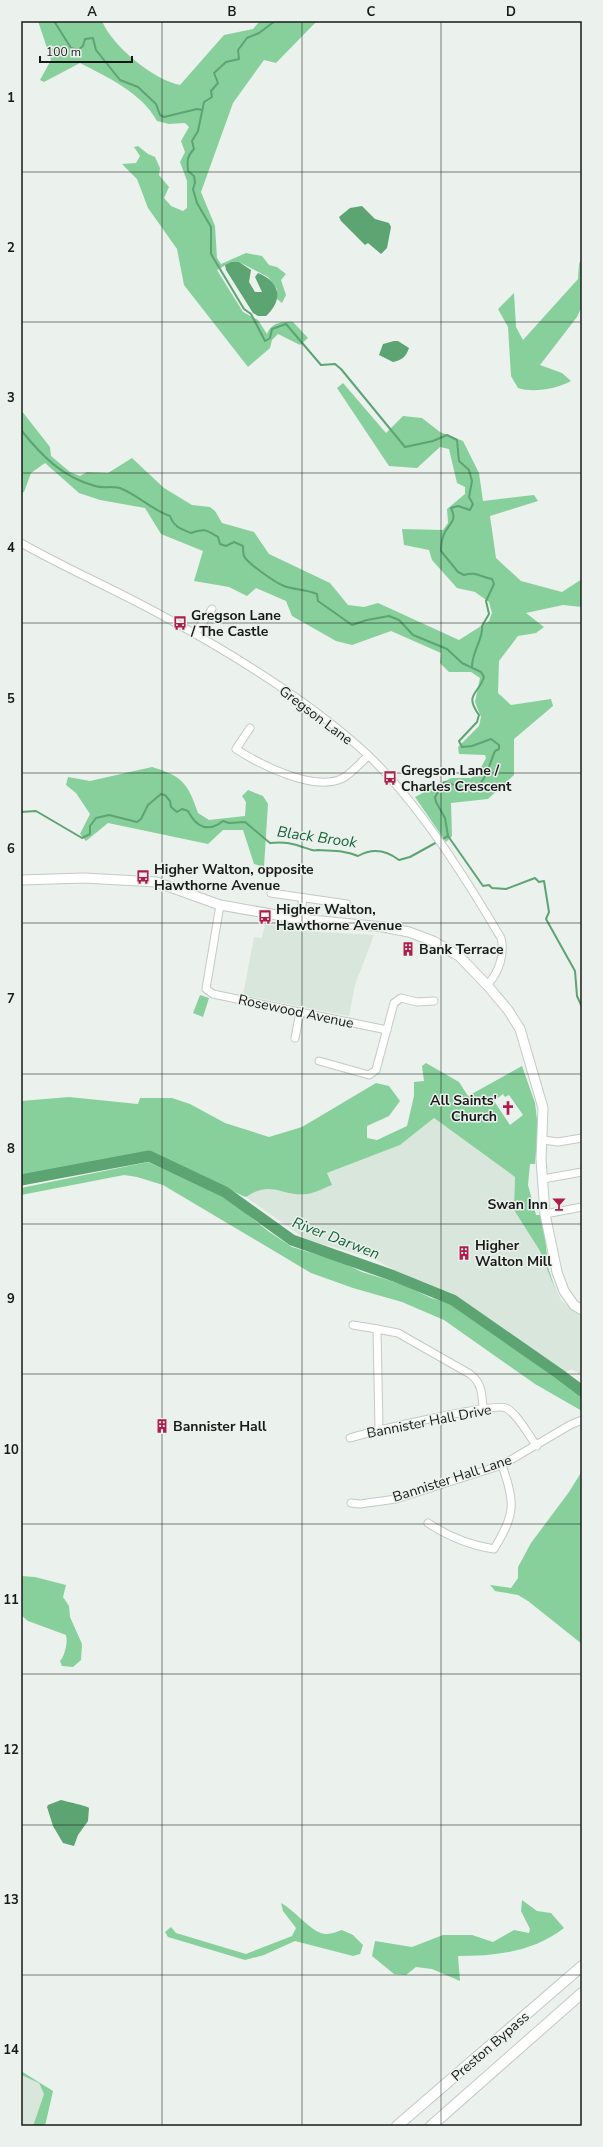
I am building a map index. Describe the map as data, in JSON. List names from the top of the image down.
{
  "streets": {
    "highway": ["Preston Bypass"],
    "street": [
      "Gregson Lane",
      "Rosewood Avenue",
      "Bannister Hall Drive",
      "Bannister Hall Lane"
    ]
  },
  "crossings": [
    ["Bannister Hall Drive", "Bannister Hall Lane"]
  ],
  "water": ["Black Brook", "River Darwen"],
  "places": {
    "bus stop": [
      "Gregson Lane / The Castle",
      "Gregson Lane / Charles Crescent",
      "Higher Walton, opposite Hawthorne Avenue",
      "Higher Walton, Hawthorne Avenue"
    ],
    "building": ["Bank Terrace", "Higher Walton Mill", "Bannister Hall"],
    "church": ["All Saints' Church"],
    "bar": ["Swan Inn"]
  },
  "scale_bar": "100 m",
  "grid": {
    "columns": [
      "A",
      "B",
      "C",
      "D"
    ],
    "rows": [
      "1",
      "2",
      "3",
      "4",
      "5",
      "6",
      "7",
      "8",
      "9",
      "10",
      "11",
      "12",
      "13",
      "14"
    ]
  }
}
